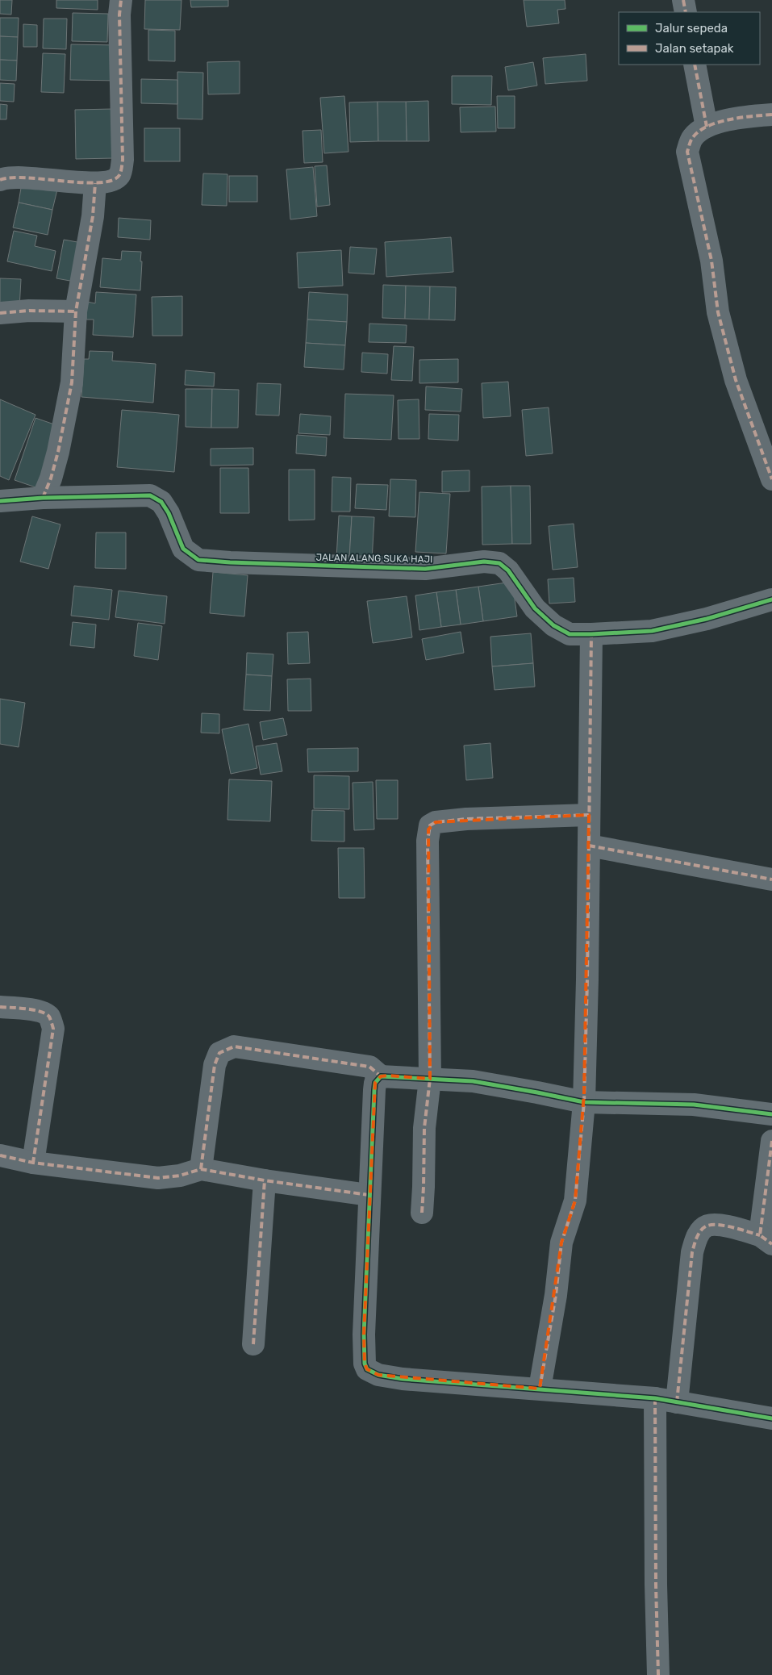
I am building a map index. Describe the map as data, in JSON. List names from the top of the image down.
{
  "streets": {
    "street": ["JALAN ALANG SUKA HAJI"]
  },
  "legend": ["Jalur sepeda", "Jalan setapak"]
}
